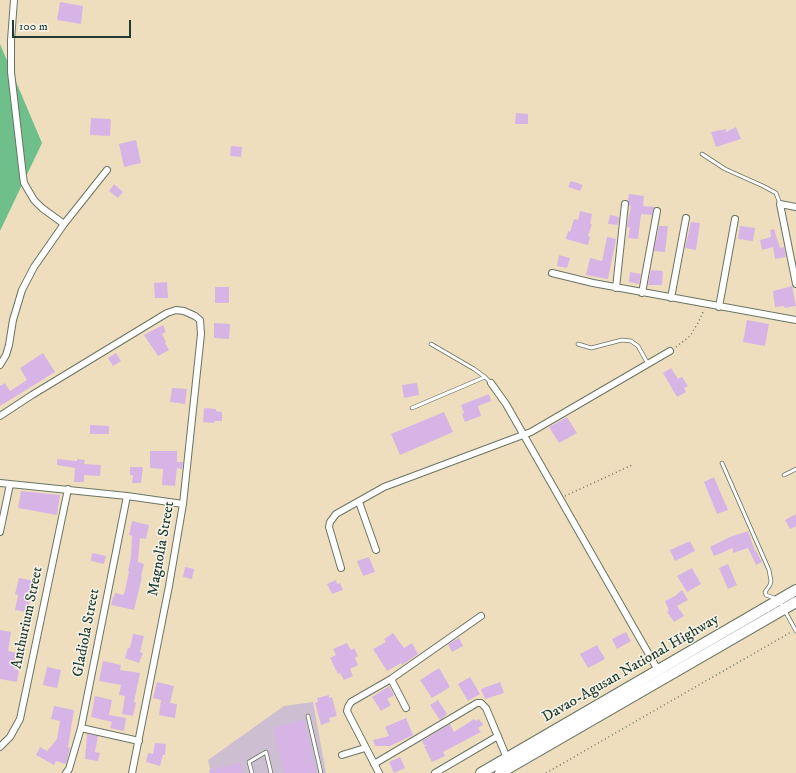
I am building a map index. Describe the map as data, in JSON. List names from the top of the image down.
{
  "streets": {
    "highway": ["Davao-Agusan National Highway"],
    "street": ["Magnolia Street", "Anthurium Street", "Gladiola Street"]
  },
  "scale_bar": "100 m"
}
